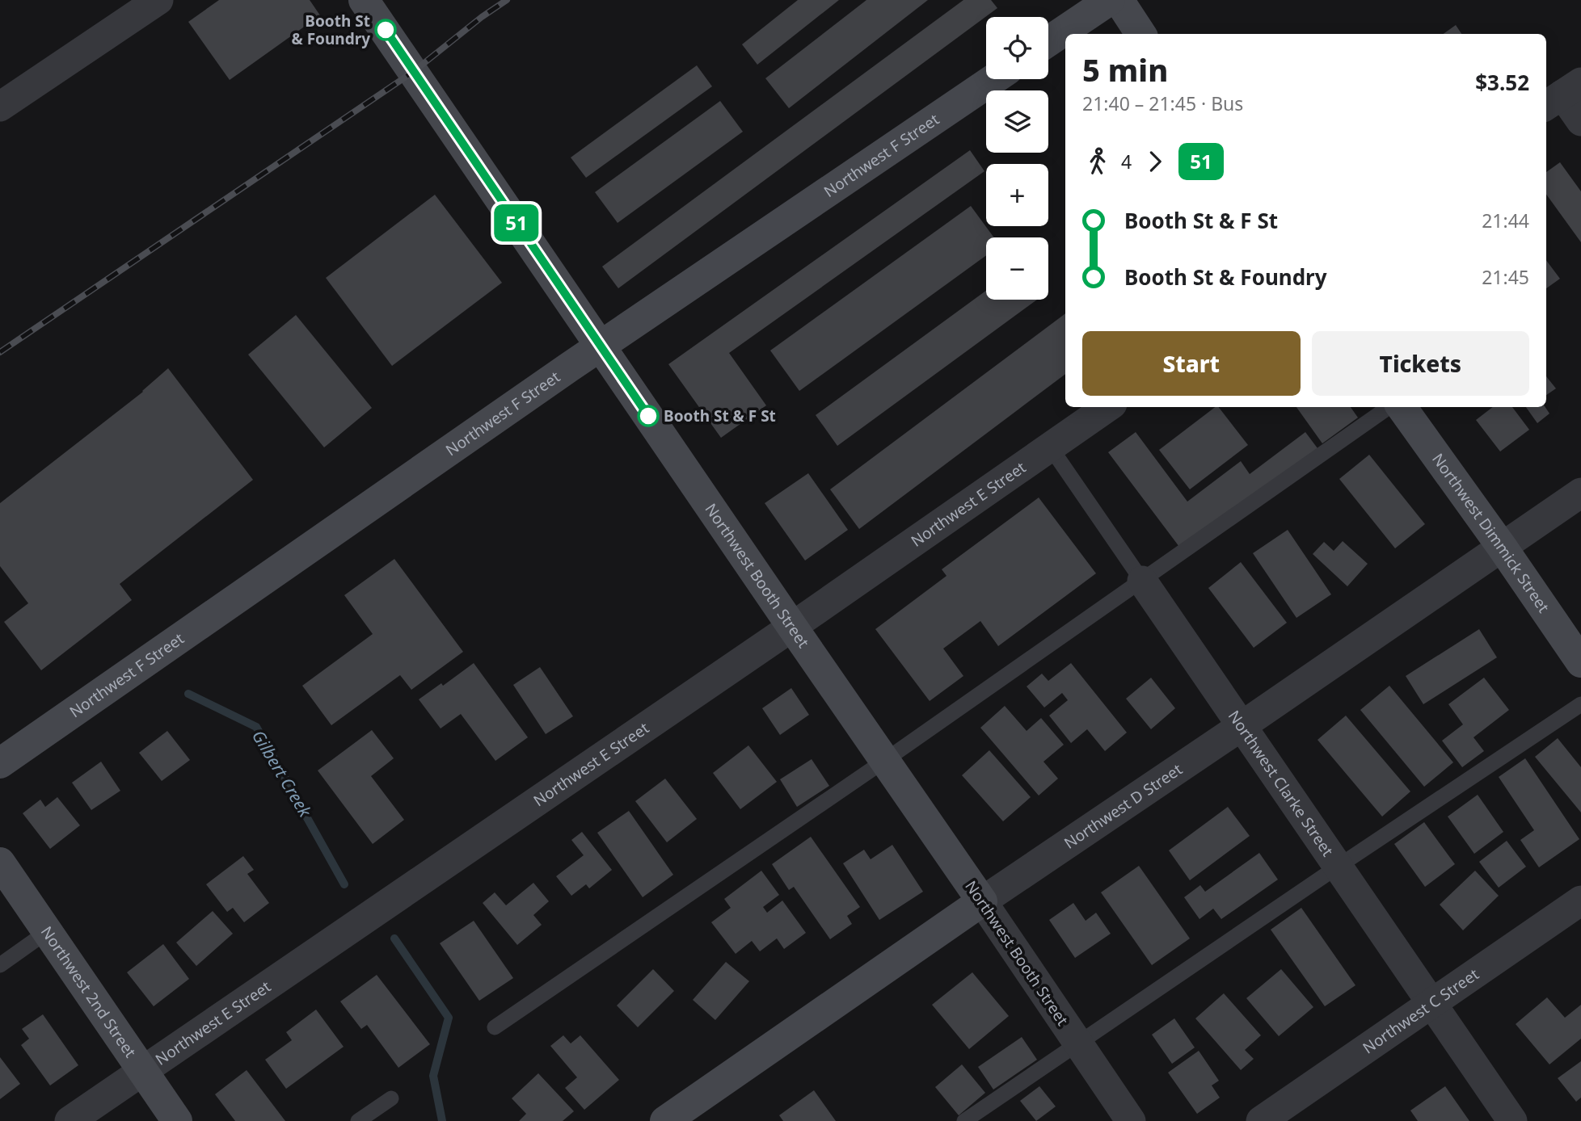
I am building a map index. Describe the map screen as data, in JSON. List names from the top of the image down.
{
  "streets": {
    "street": [
      "Northwest F Street",
      "Northwest E Street",
      "Northwest Dimmick Street",
      "Northwest Booth Street",
      "Northwest Clarke Street",
      "Northwest D Street",
      "Northwest 2nd Street",
      "Northwest C Street"
    ]
  },
  "crossings": [
    ["Northwest F Street", "Northwest Booth Street"],
    ["Northwest E Street", "Northwest Booth Street"],
    ["Northwest E Street", "Northwest Clarke Street"],
    ["Northwest E Street", "Northwest 2nd Street"],
    ["Northwest Dimmick Street", "Northwest D Street"],
    ["Northwest Booth Street", "Northwest D Street"],
    ["Northwest Clarke Street", "Northwest D Street"],
    ["Northwest Clarke Street", "Northwest C Street"]
  ],
  "water": ["Gilbert Creek"],
  "places": ["Booth St & Foundry", "Booth St & F St"],
  "lines": ["bus line 51"],
  "page": {
    "on_map": "51",
    "map_buttons": ["+", "−"],
    "heading": ["5 min", "21:40 – 21:45 · Bus", "$3.52"],
    "legs": ["4", "51"],
    "list": [
      {
        "name": "Booth St & F St",
        "value": "21:44"
      },
      {
        "name": "Booth St & Foundry",
        "value": "21:45"
      }
    ],
    "buttons": ["Start", "Tickets"]
  }
}
